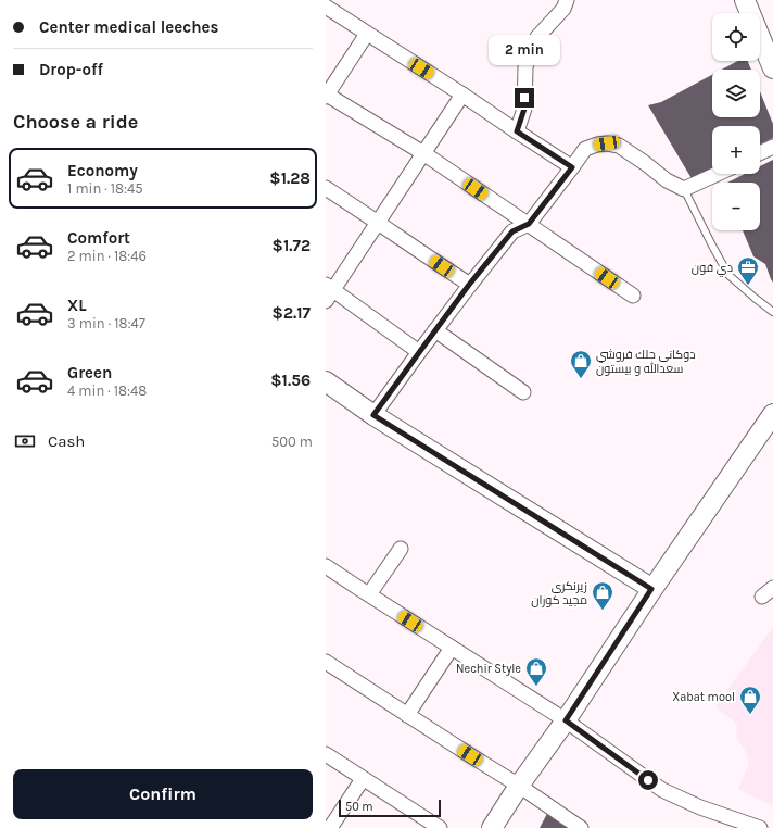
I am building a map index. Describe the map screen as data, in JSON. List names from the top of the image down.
{
  "places": {
    "office": ["دي فون"],
    "shop": [
      "دوكانى جلك فروشي سعدالله و بيستون",
      "زيرنكرى مجيد كوران",
      "Nechir Style",
      "Xabat mool"
    ]
  },
  "scale_bar": "50 m",
  "page": {
    "banner": ["Center medical leeches", "Drop-off"],
    "map_buttons": ["+", "−"],
    "bubble": "2 min",
    "heading": "Choose a ride",
    "list": [
      {
        "name": "Economy",
        "note": "1 min · 18:45",
        "value": "$1.28"
      },
      {
        "name": "Comfort",
        "note": "2 min · 18:46",
        "value": "$1.72"
      },
      {
        "name": "XL",
        "note": "3 min · 18:47",
        "value": "$2.17"
      },
      {
        "name": "Green",
        "note": "4 min · 18:48",
        "value": "$1.56"
      }
    ],
    "pay": ["Cash", "500 m"],
    "buttons": "Confirm",
    "scale": "50 m"
  }
}
